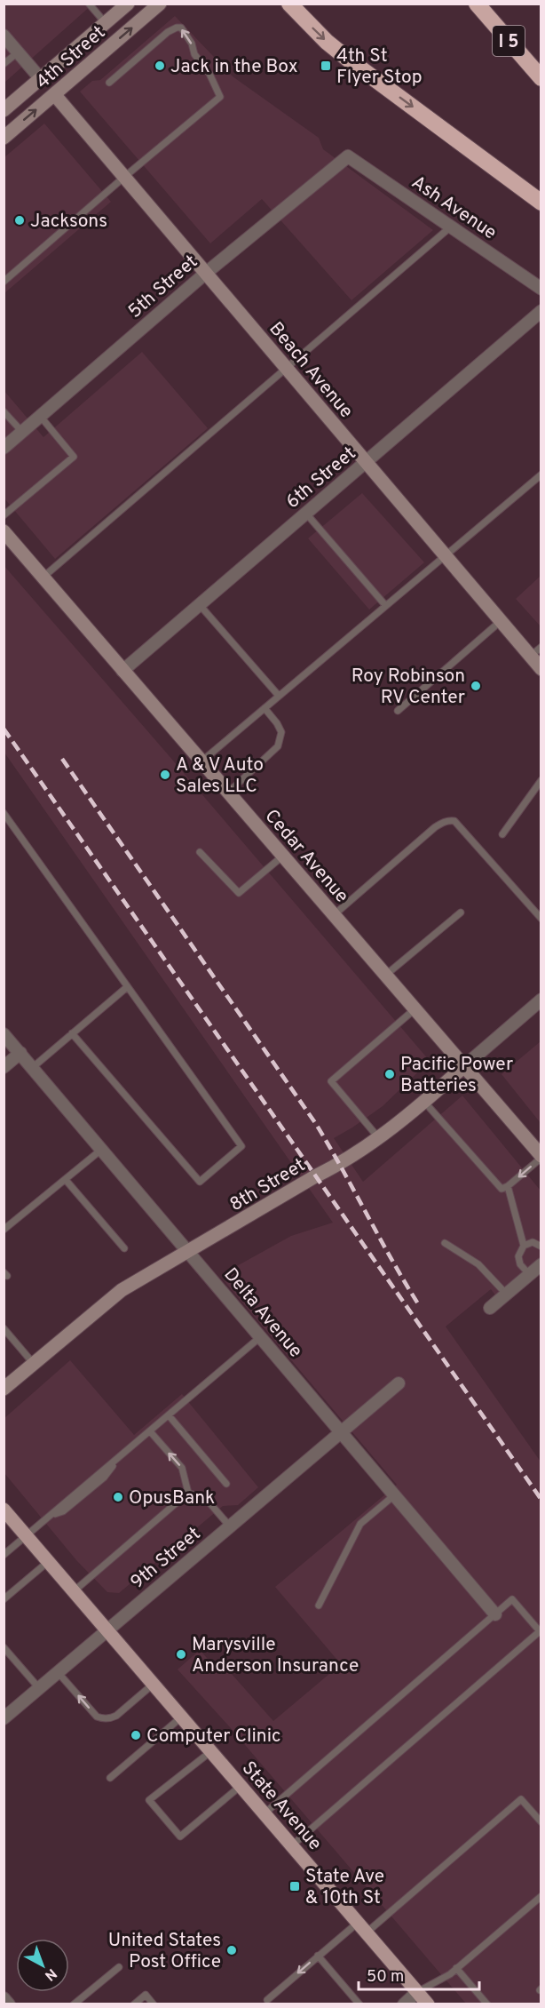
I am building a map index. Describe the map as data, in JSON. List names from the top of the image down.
{
  "streets": {
    "highway": ["I 5"],
    "main road": ["State Avenue"],
    "street": [
      "4th Street",
      "Ash Avenue",
      "5th Street",
      "Beach Avenue",
      "6th Street",
      "Cedar Avenue",
      "8th Street",
      "Delta Avenue",
      "9th Street"
    ]
  },
  "crossings": [
    ["4th Street", "Beach Avenue"],
    ["Ash Avenue", "5th Street"],
    ["5th Street", "Beach Avenue"],
    ["Beach Avenue", "6th Street"],
    ["6th Street", "Cedar Avenue"],
    ["Cedar Avenue", "8th Street"],
    ["8th Street", "Delta Avenue"],
    ["Delta Avenue", "9th Street"],
    ["9th Street", "State Avenue"]
  ],
  "places": {
    "other": [
      "Jack in the Box",
      "Jacksons",
      "Roy Robinson RV Center",
      "A & V Auto Sales LLC",
      "Pacific Power Batteries",
      "OpusBank",
      "Marysville Anderson Insurance",
      "Computer Clinic",
      "United States Post Office"
    ],
    "transit": ["4th St Flyer Stop", "State Ave & 10th St"]
  },
  "scale_bar": "50 m",
  "north": "bottom right"
}
